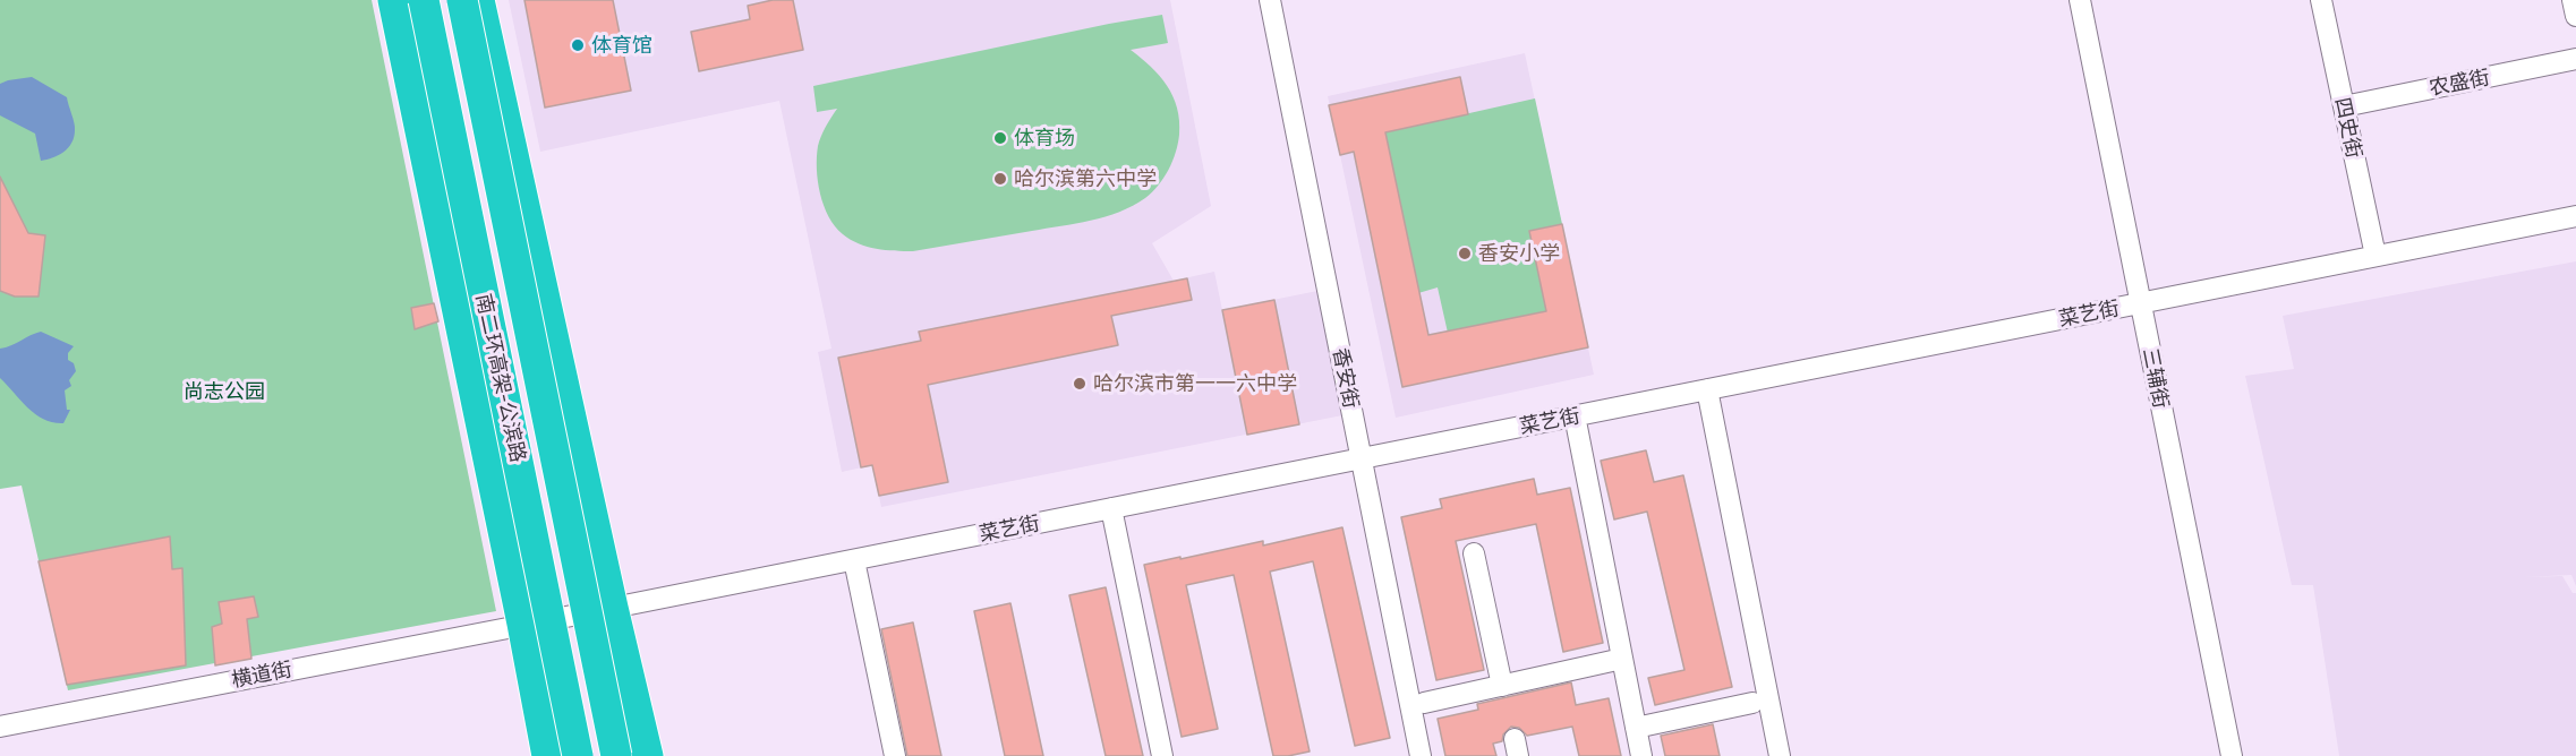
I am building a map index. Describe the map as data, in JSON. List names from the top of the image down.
{
  "streets": {
    "highway": ["南二环高架-公滨路"],
    "street": [
      "农盛街",
      "四史街",
      "菜艺街",
      "香安街",
      "三辅街",
      "横道街"
    ]
  },
  "crossings": [
    ["农盛街", "四史街"],
    ["四史街", "菜艺街"],
    ["菜艺街", "香安街"],
    ["菜艺街", "三辅街"],
    ["菜艺街", "横道街"]
  ],
  "parks": ["尚志公园"],
  "places": [
    "体育馆",
    "体育场",
    "哈尔滨第六中学",
    "香安小学",
    "哈尔滨市第一一六中学"
  ]
}
